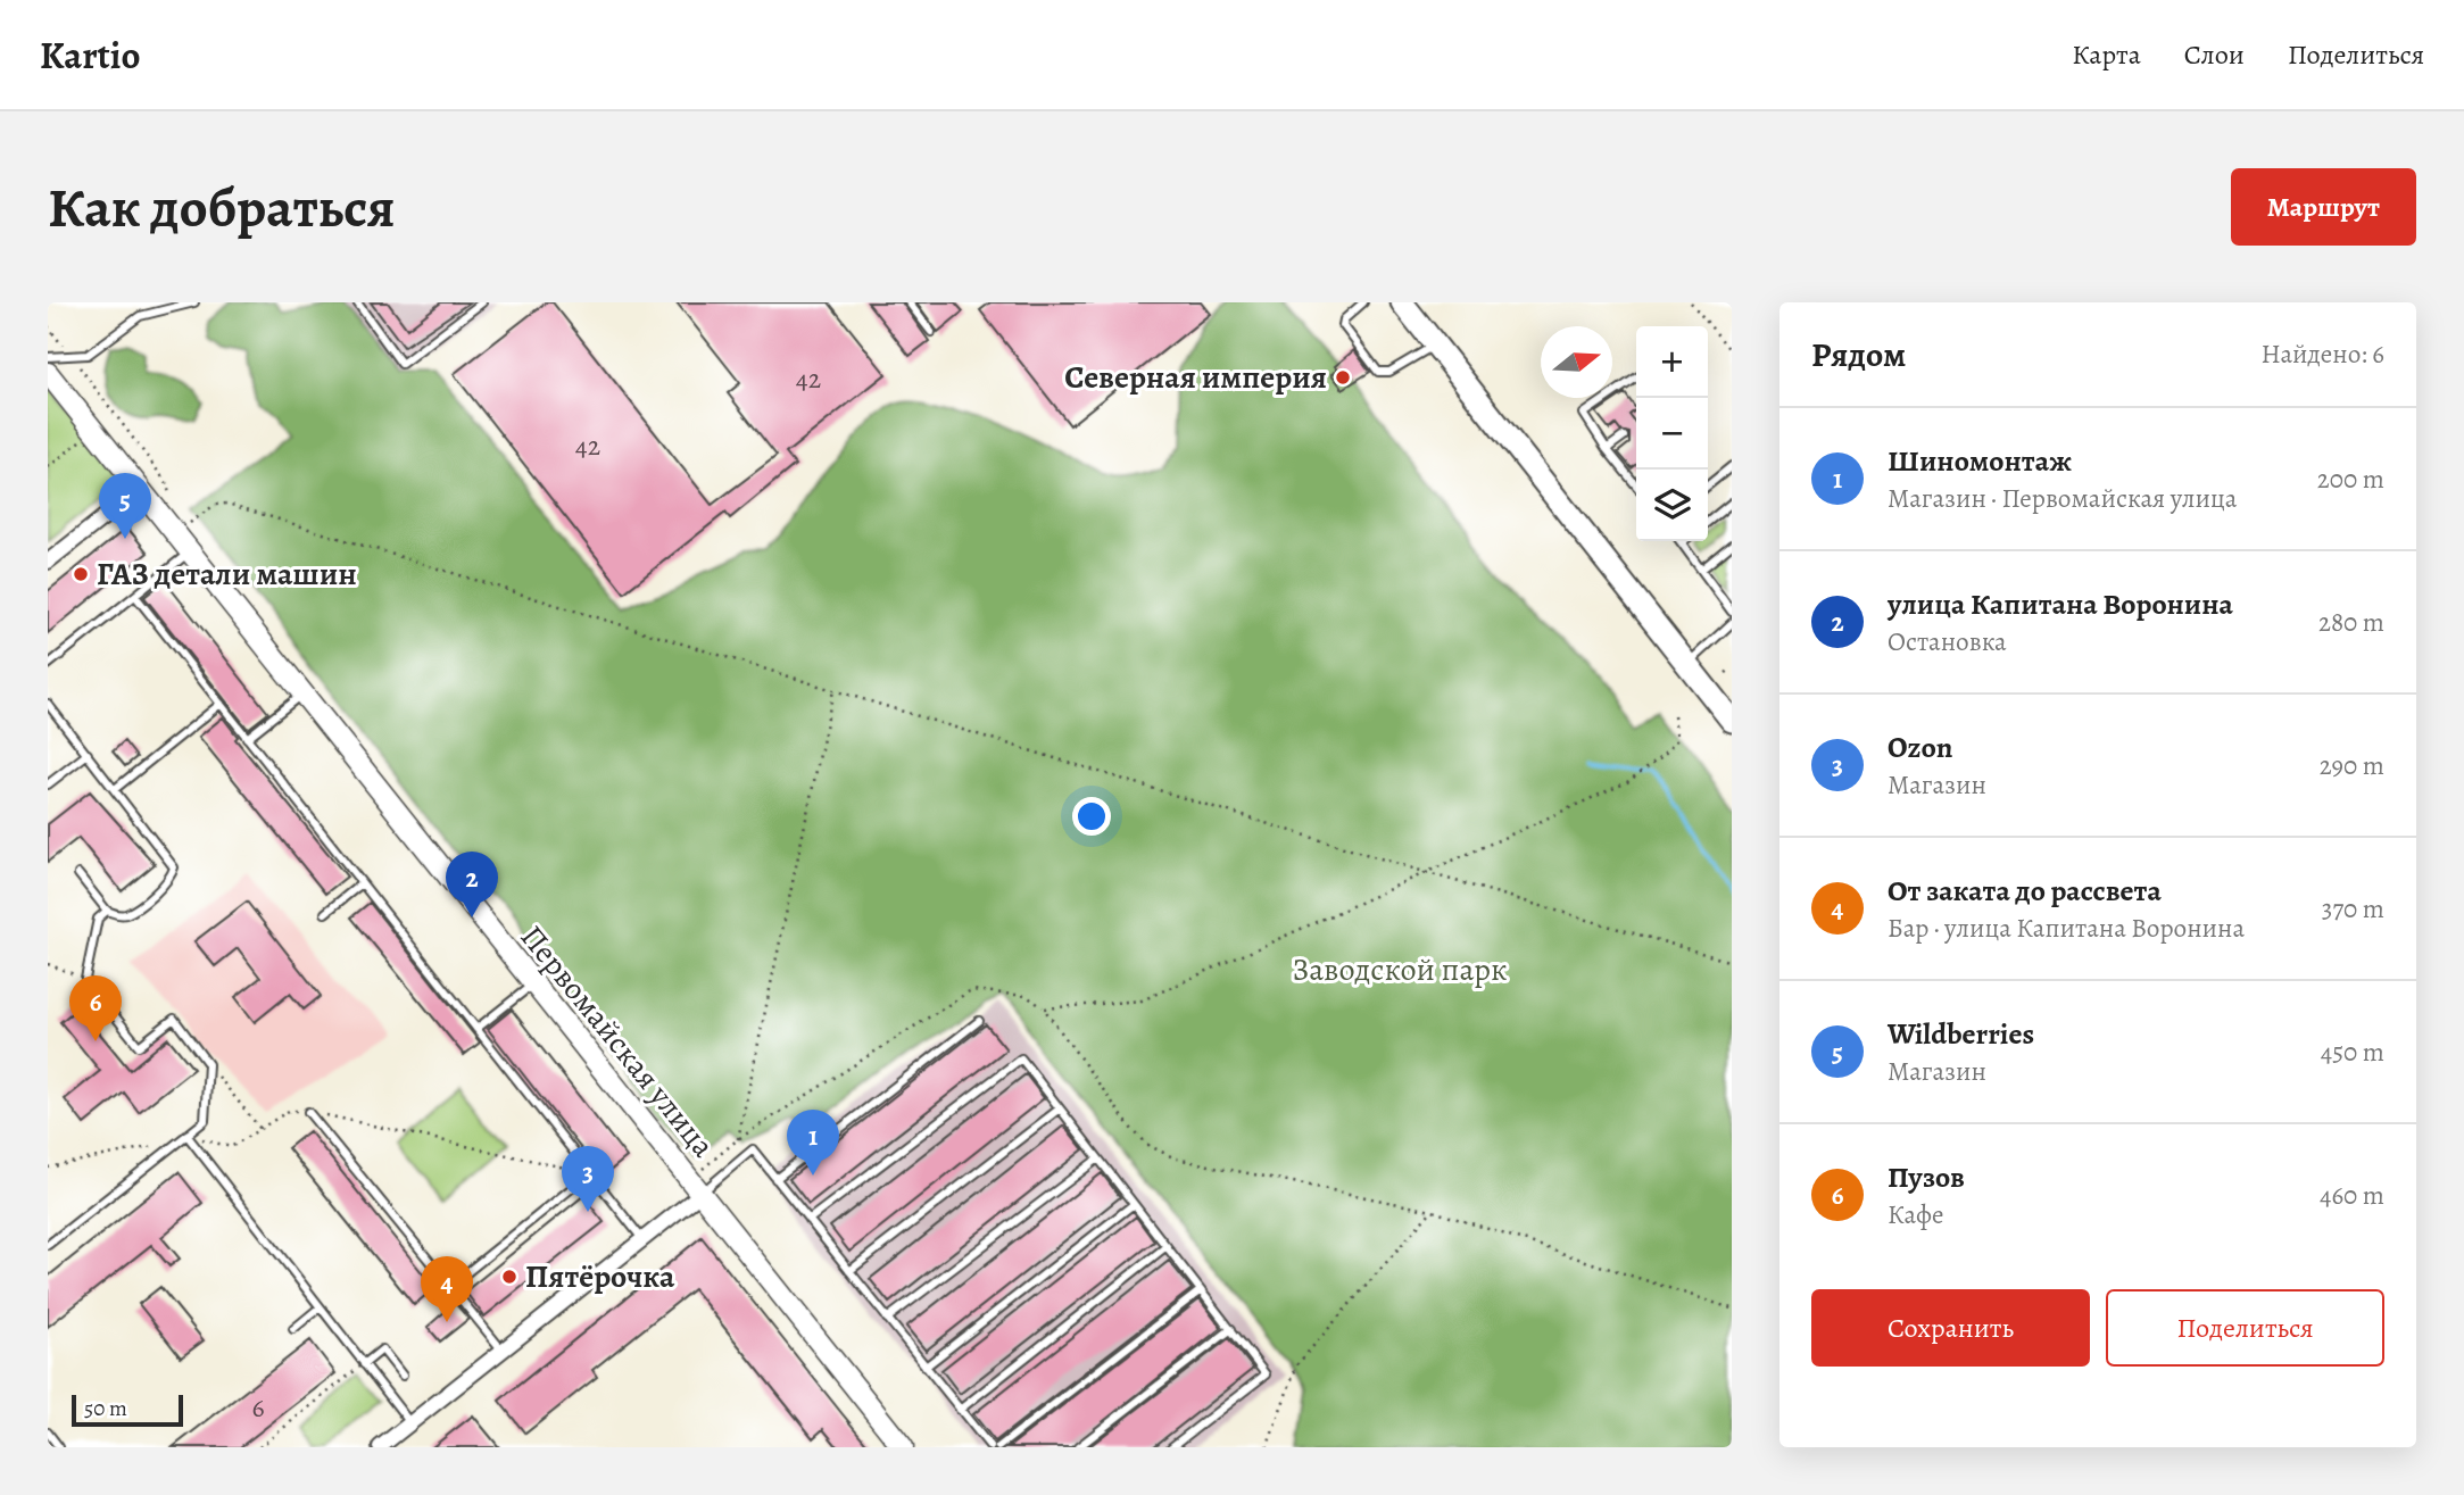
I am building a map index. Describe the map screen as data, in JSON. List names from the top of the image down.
{
  "streets": {
    "street": ["Первомайская улица"]
  },
  "parks": ["Заводской парк"],
  "places": ["Северная империя", "ГАЗ детали машин", "Пятёрочка"],
  "house_numbers": ["42", "42", "6"],
  "scale_bar": "50 m",
  "north": "right",
  "page": {
    "header": "Kartio",
    "nav": ["Карта", "Слои", "Поделиться"],
    "buttons": [
      "Маршрут",
      ["Сохранить", "Поделиться"]
    ],
    "title": "Как добраться",
    "heading": ["Рядом", "Найдено: 6"],
    "map_buttons": ["+", "−"],
    "list": [
      {
        "mark": "1",
        "name": "Шиномонтаж",
        "note": "Магазин · Первомайская улица",
        "value": "200 m"
      },
      {
        "mark": "2",
        "name": "улица Капитана Воронина",
        "note": "Остановка",
        "value": "280 m"
      },
      {
        "mark": "3",
        "name": "Ozon",
        "note": "Магазин",
        "value": "290 m"
      },
      {
        "mark": "4",
        "name": "От заката до рассвета",
        "note": "Бар · улица Капитана Воронина",
        "value": "370 m"
      },
      {
        "mark": "5",
        "name": "Wildberries",
        "note": "Магазин",
        "value": "450 m"
      },
      {
        "mark": "6",
        "name": "Пузов",
        "note": "Кафе",
        "value": "460 m"
      }
    ],
    "pins": [
      "5",
      "2",
      "6",
      "1",
      "3",
      "4"
    ],
    "scale": "50 m"
  }
}
